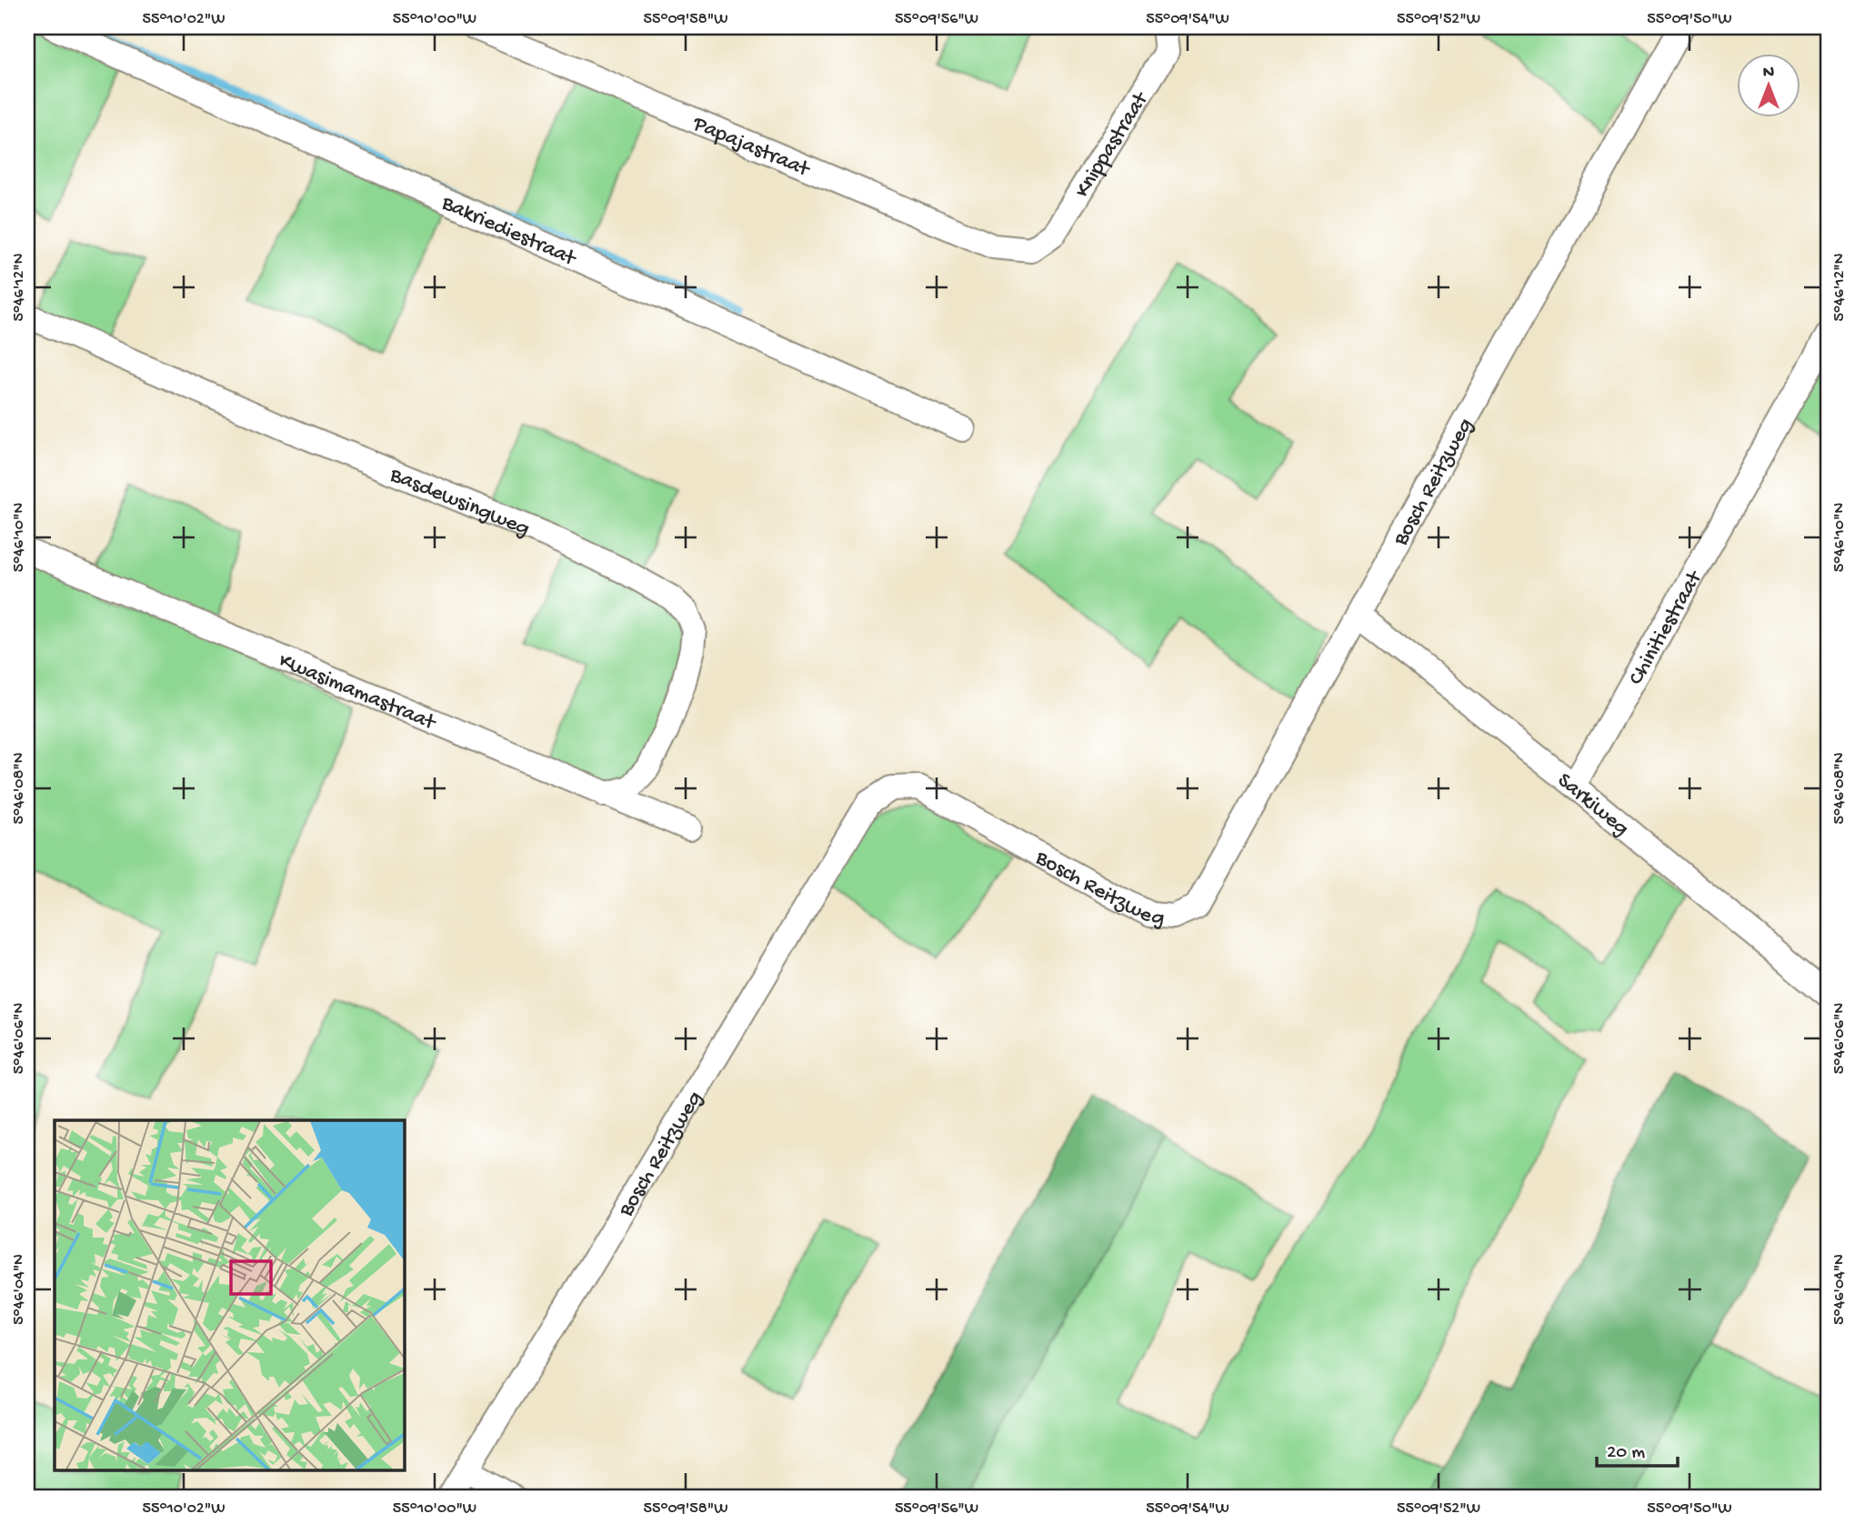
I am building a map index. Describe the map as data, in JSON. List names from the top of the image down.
{
  "streets": {
    "street": [
      "Knippastraat",
      "Papajastraat",
      "Bakriediestraat",
      "Bosch Reitzweg",
      "Basdewsingweg",
      "Chinitiestraat",
      "Kwasimamastraat",
      "Sarkiweg"
    ]
  },
  "crossings": [
    ["Knippastraat", "Papajastraat"],
    ["Bosch Reitzweg", "Sarkiweg"],
    ["Basdewsingweg", "Kwasimamastraat"],
    ["Chinitiestraat", "Sarkiweg"]
  ],
  "scale_bar": "20 m",
  "north": "top",
  "coordinates": [
    "55°10'02\"W",
    "55°10'00\"W",
    "55°09'58\"W",
    "55°09'56\"W",
    "55°09'54\"W",
    "55°09'52\"W",
    "55°09'50\"W",
    "5°46'12\"N",
    "5°46'10\"N",
    "5°46'08\"N",
    "5°46'06\"N",
    "5°46'04\"N"
  ]
}
